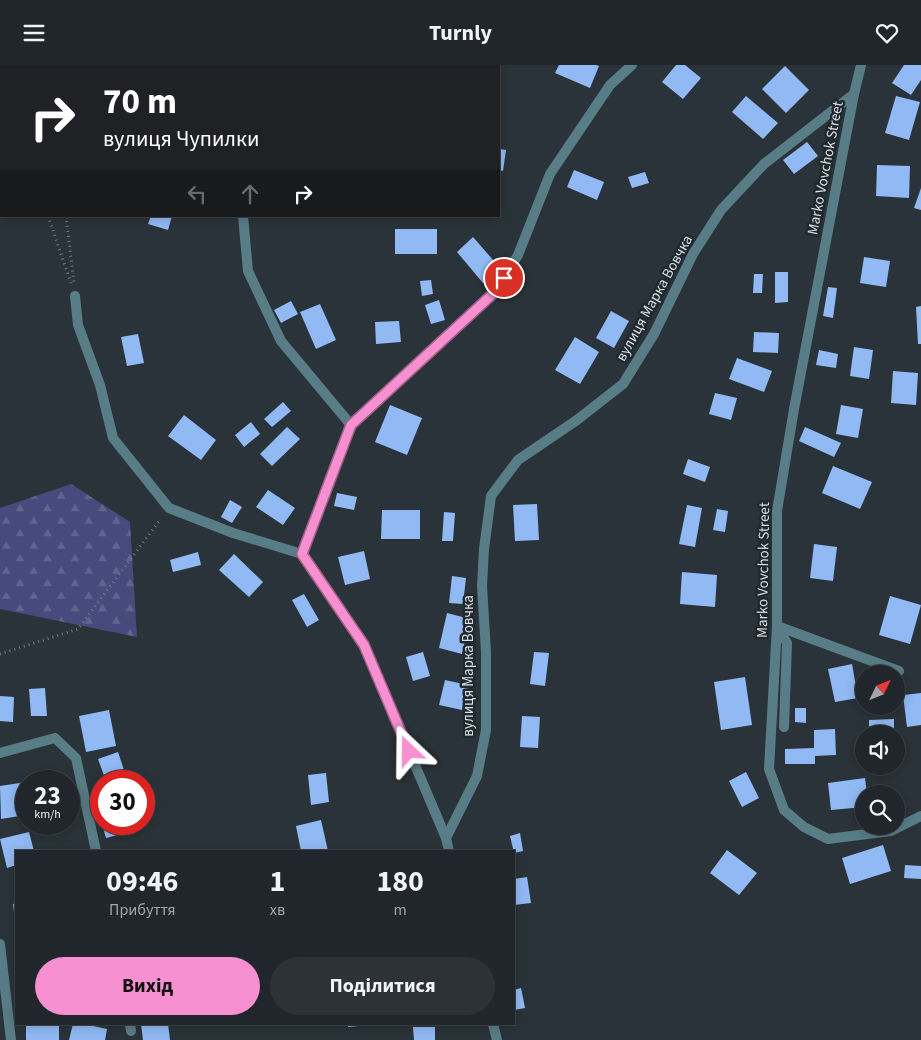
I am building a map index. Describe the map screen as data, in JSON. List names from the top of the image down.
{
  "streets": {
    "street": ["Marko Vovchok Street", "вулиця Марка Вовчка"]
  },
  "crossings": [
    ["Marko Vovchok Street", "вулиця Марка Вовчка"]
  ],
  "north": "top right",
  "page": {
    "header": "Turnly",
    "turn": ["70 m", "вулиця Чупилки"],
    "speed": "23 km/h",
    "limit": "30",
    "eta": [
      "09:46",
      "Прибуття",
      "1",
      "хв",
      "180",
      "m"
    ],
    "buttons": ["Вихід", "Поділитися"]
  }
}
